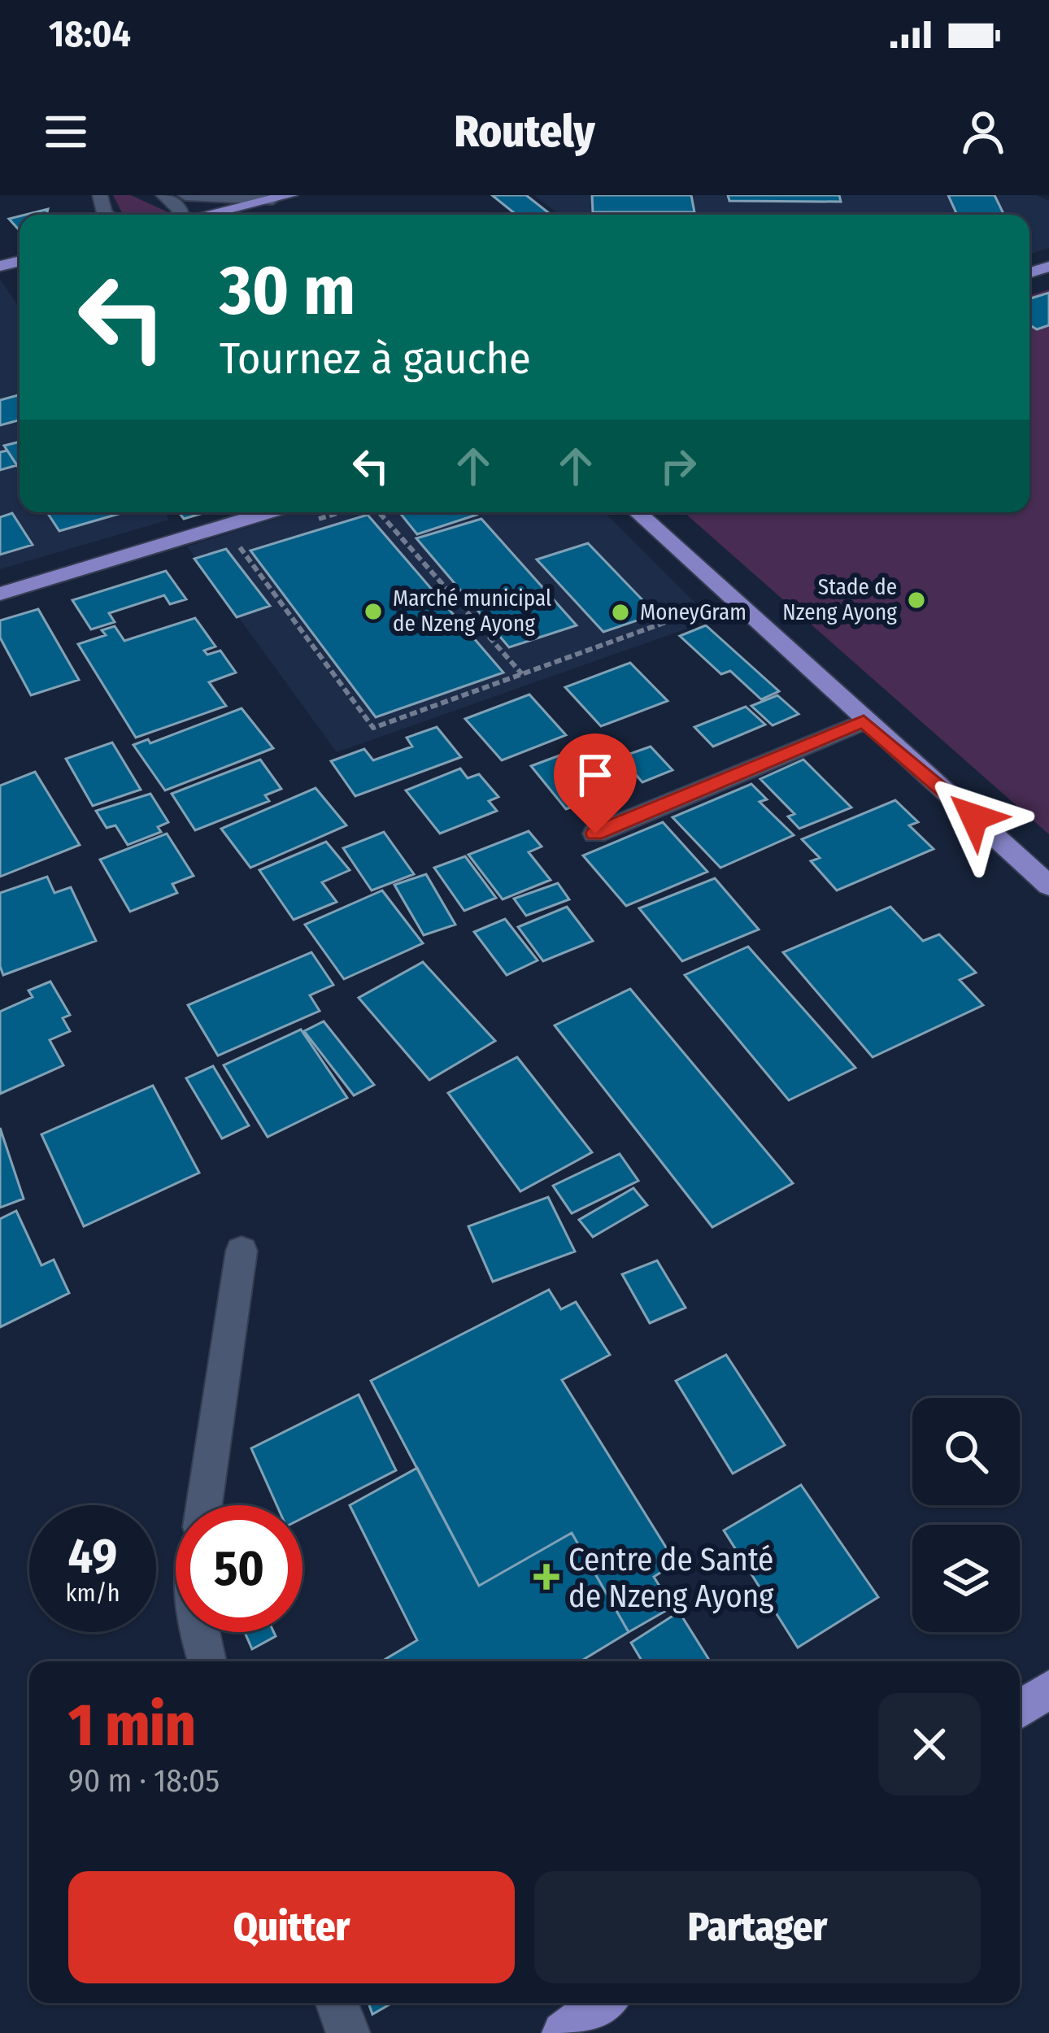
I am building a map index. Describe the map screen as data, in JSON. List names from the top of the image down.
{
  "places": {
    "other": ["Stade de Nzeng Ayong", "Marché municipal de Nzeng Ayong", "MoneyGram"],
    "health": ["Centre de Santé de Nzeng Ayong"]
  },
  "page": {
    "status": "18:04",
    "header": "Routely",
    "turn": ["30 m", "Tournez à gauche"],
    "speed": "49 km/h",
    "limit": "50",
    "heading": ["1 min", "90 m · 18:05"],
    "buttons": ["Quitter", "Partager"]
  }
}
